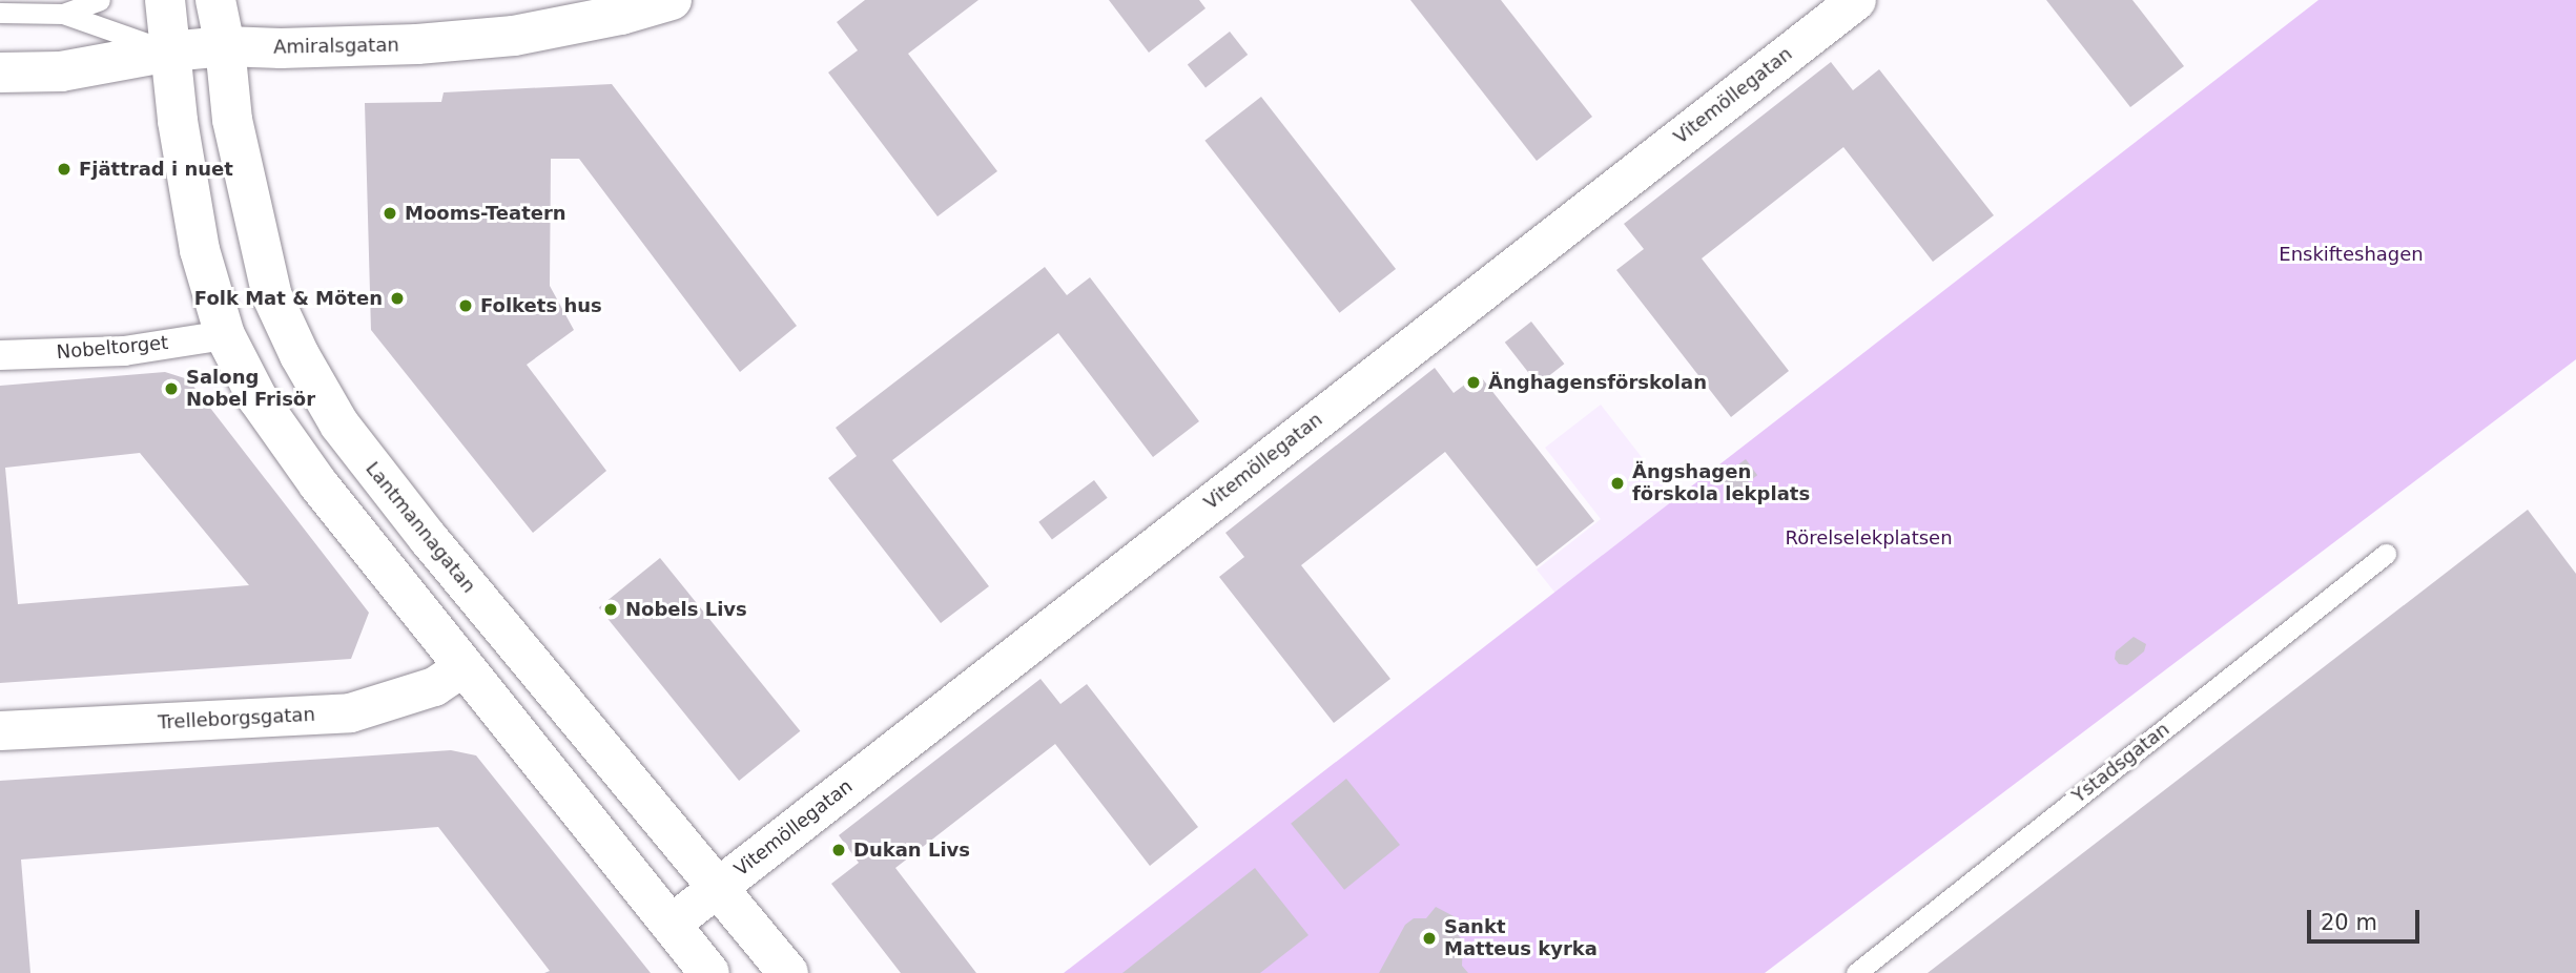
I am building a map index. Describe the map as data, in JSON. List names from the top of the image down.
{
  "streets": {
    "street": [
      "Amiralsgatan",
      "Vitemöllegatan",
      "Nobeltorget",
      "Lantmannagatan",
      "Trelleborgsgatan"
    ],
    "lane": ["Ystadsgatan"]
  },
  "crossings": [
    ["Amiralsgatan", "Lantmannagatan"],
    ["Vitemöllegatan", "Lantmannagatan"]
  ],
  "parks": ["Enskifteshagen", "Rörelselekplatsen"],
  "places": [
    "Fjättrad i nuet",
    "Mooms-Teatern",
    "Folk Mat & Möten",
    "Folkets hus",
    "Änghagensförskolan",
    "Salong Nobel Frisör",
    "Ängshagen förskola lekplats",
    "Nobels Livs",
    "Dukan Livs",
    "Sankt Matteus kyrka"
  ],
  "scale_bar": "20 m"
}
